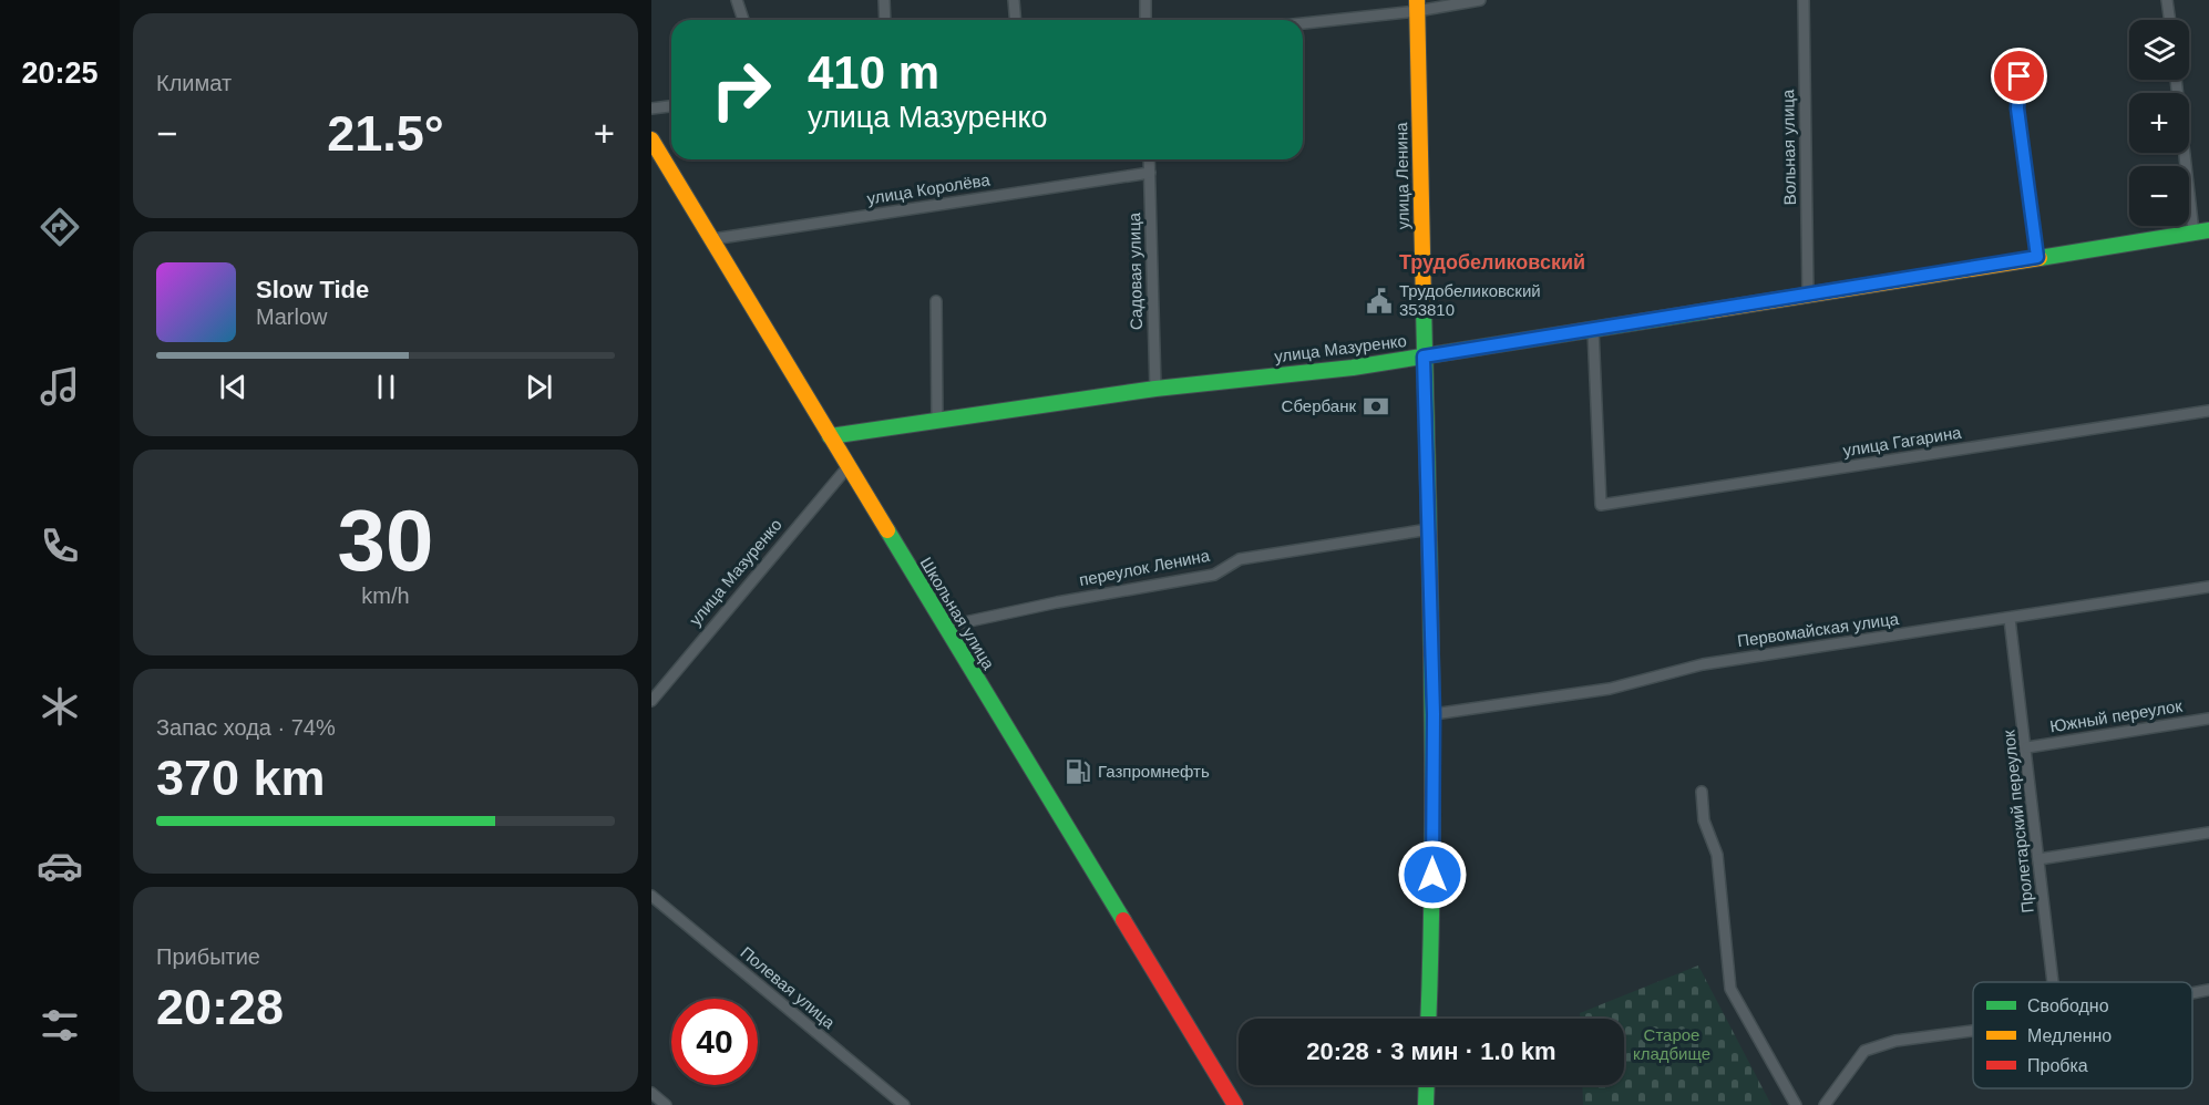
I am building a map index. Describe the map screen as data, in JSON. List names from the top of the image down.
{
  "streets": {
    "street": [
      "Вольная улица",
      "улица Ленина",
      "улица Королёва",
      "Садовая улица",
      "улица Мазуренко",
      "улица Гагарина",
      "переулок Ленина",
      "Школьная улица",
      "Первомайская улица",
      "Южный переулок",
      "Пролетарский переулок",
      "Полевая улица"
    ]
  },
  "crossings": [
    ["Вольная улица", "улица Мазуренко"],
    ["улица Ленина", "улица Мазуренко"],
    ["улица Ленина", "переулок Ленина"],
    ["улица Ленина", "Первомайская улица"],
    ["улица Королёва", "Садовая улица"],
    ["улица Королёва", "Школьная улица"],
    ["Садовая улица", "улица Мазуренко"],
    ["улица Мазуренко", "улица Гагарина"],
    ["улица Мазуренко", "Школьная улица"],
    ["переулок Ленина", "Школьная улица"],
    ["Первомайская улица", "Пролетарский переулок"],
    ["Южный переулок", "Пролетарский переулок"]
  ],
  "districts": ["Трудобеликовский"],
  "parks": ["Старое кладбище"],
  "places": {
    "public building": ["Трудобеликовский 353810"],
    "bank": ["Сбербанк"],
    "fuel station": ["Газпромнефть"]
  },
  "legend": ["Свободно", "Медленно", "Пробка"],
  "page": {
    "tabs": "20:25",
    "tile": [
      "Климат",
      ["30", "km/h"],
      ["Запас хода · 74%", "370 km"],
      ["Прибытие", "20:28"]
    ],
    "map_buttons": ["+", "−"],
    "turn": ["410 m", "улица Мазуренко"],
    "heat": ["−", "21.5°", "+"],
    "song": ["Slow Tide", "Marlow"],
    "limit": "40",
    "trip": "20:28 · 3 мин · 1.0 km"
  }
}
